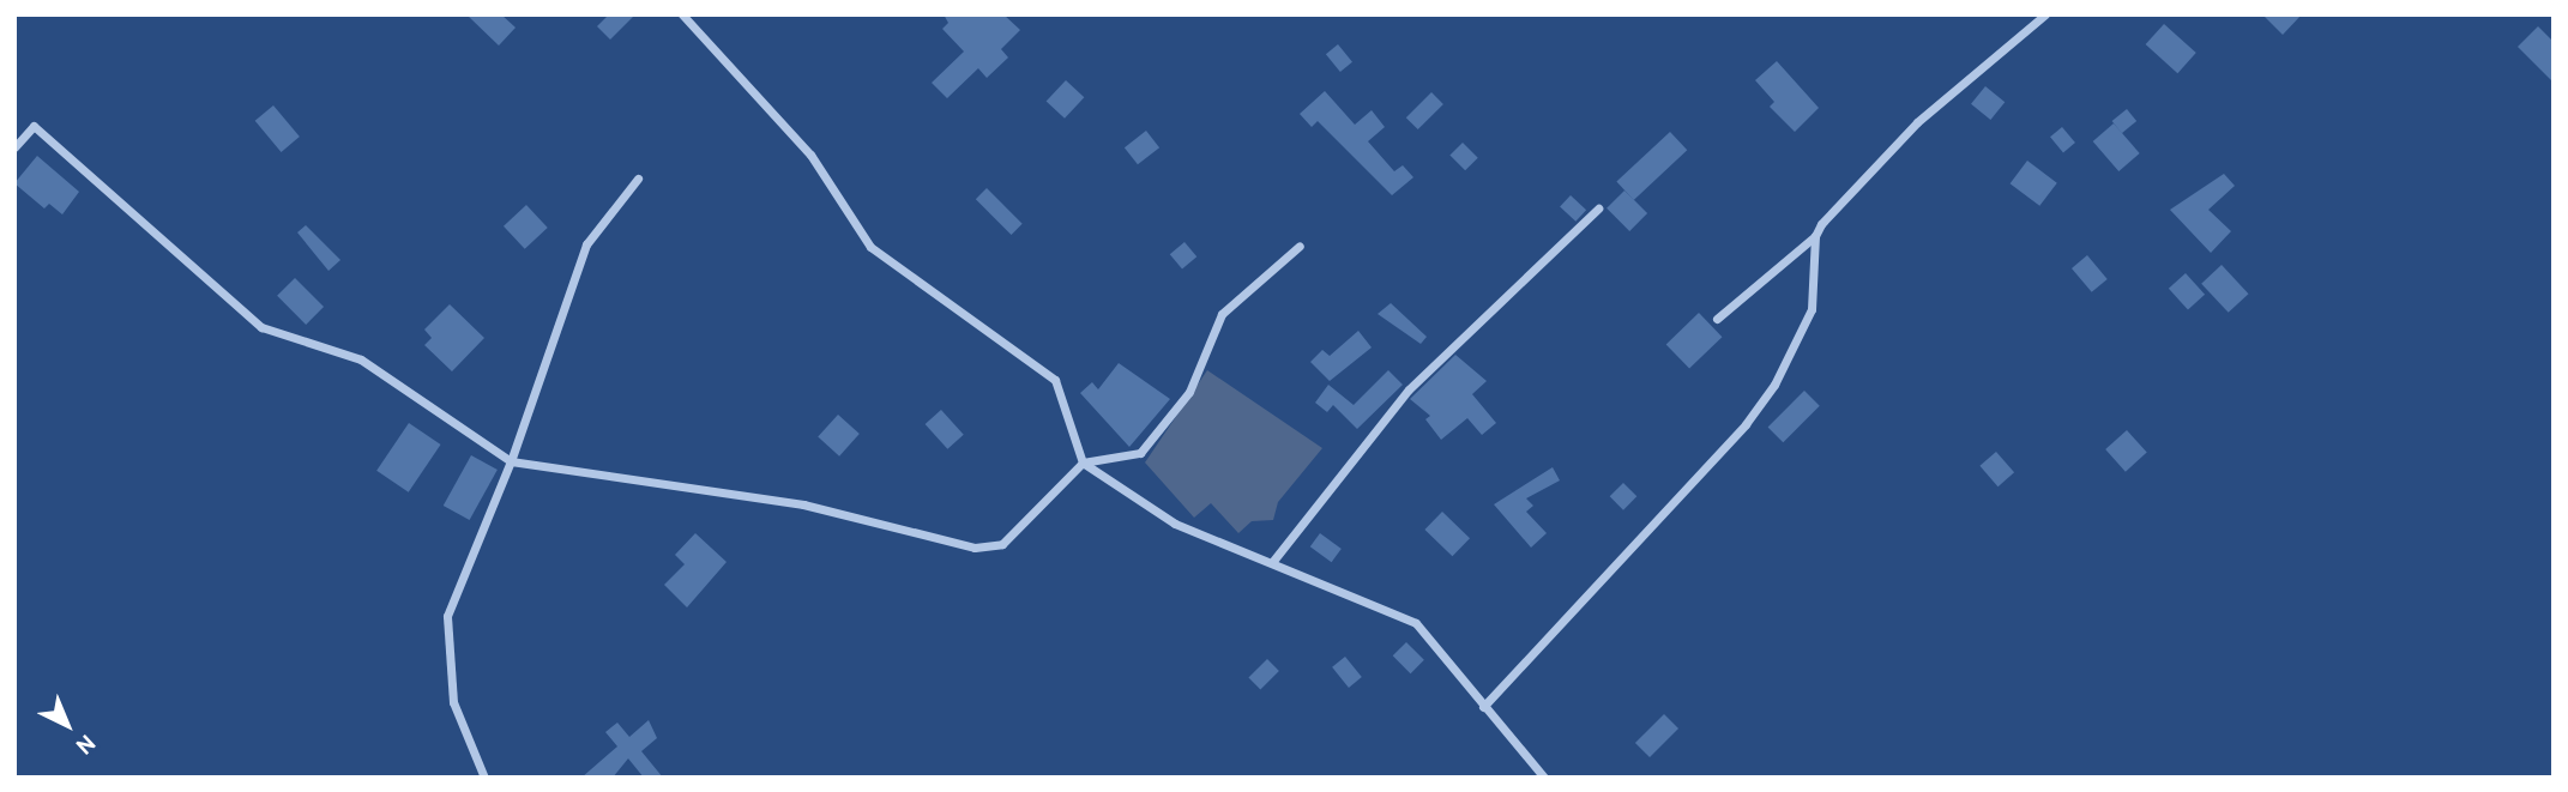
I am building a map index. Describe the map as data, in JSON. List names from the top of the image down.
{
  "north": "bottom right"
}
